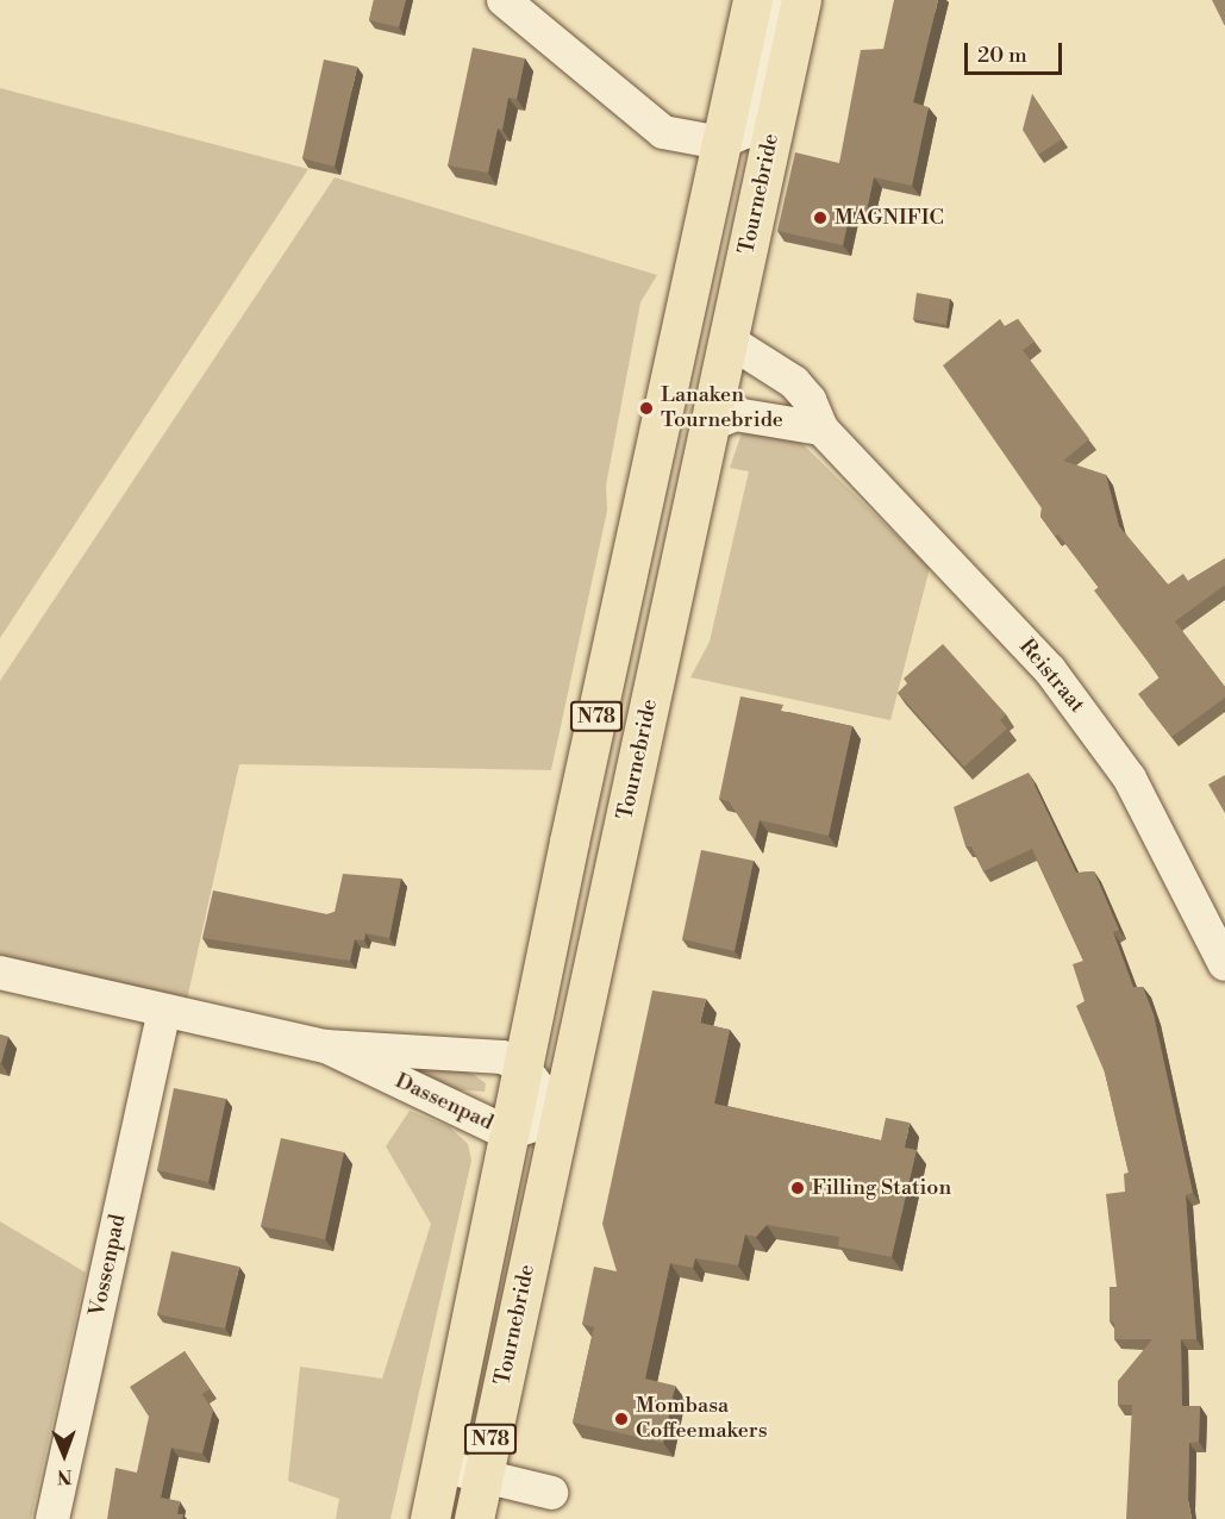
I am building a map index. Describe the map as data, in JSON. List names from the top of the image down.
{
  "streets": {
    "main road": ["Tournebride", "N78"],
    "street": ["Reistraat", "Dassenpad", "Vossenpad"]
  },
  "crossings": [
    ["Tournebride", "Reistraat"],
    ["Tournebride", "Dassenpad"],
    ["N78", "Dassenpad"],
    ["Dassenpad", "Vossenpad"]
  ],
  "places": [
    "MAGNIFIC",
    "Lanaken Tournebride",
    "Filling Station",
    "Mombasa Coffeemakers"
  ],
  "scale_bar": "20 m",
  "north": "bottom"
}
